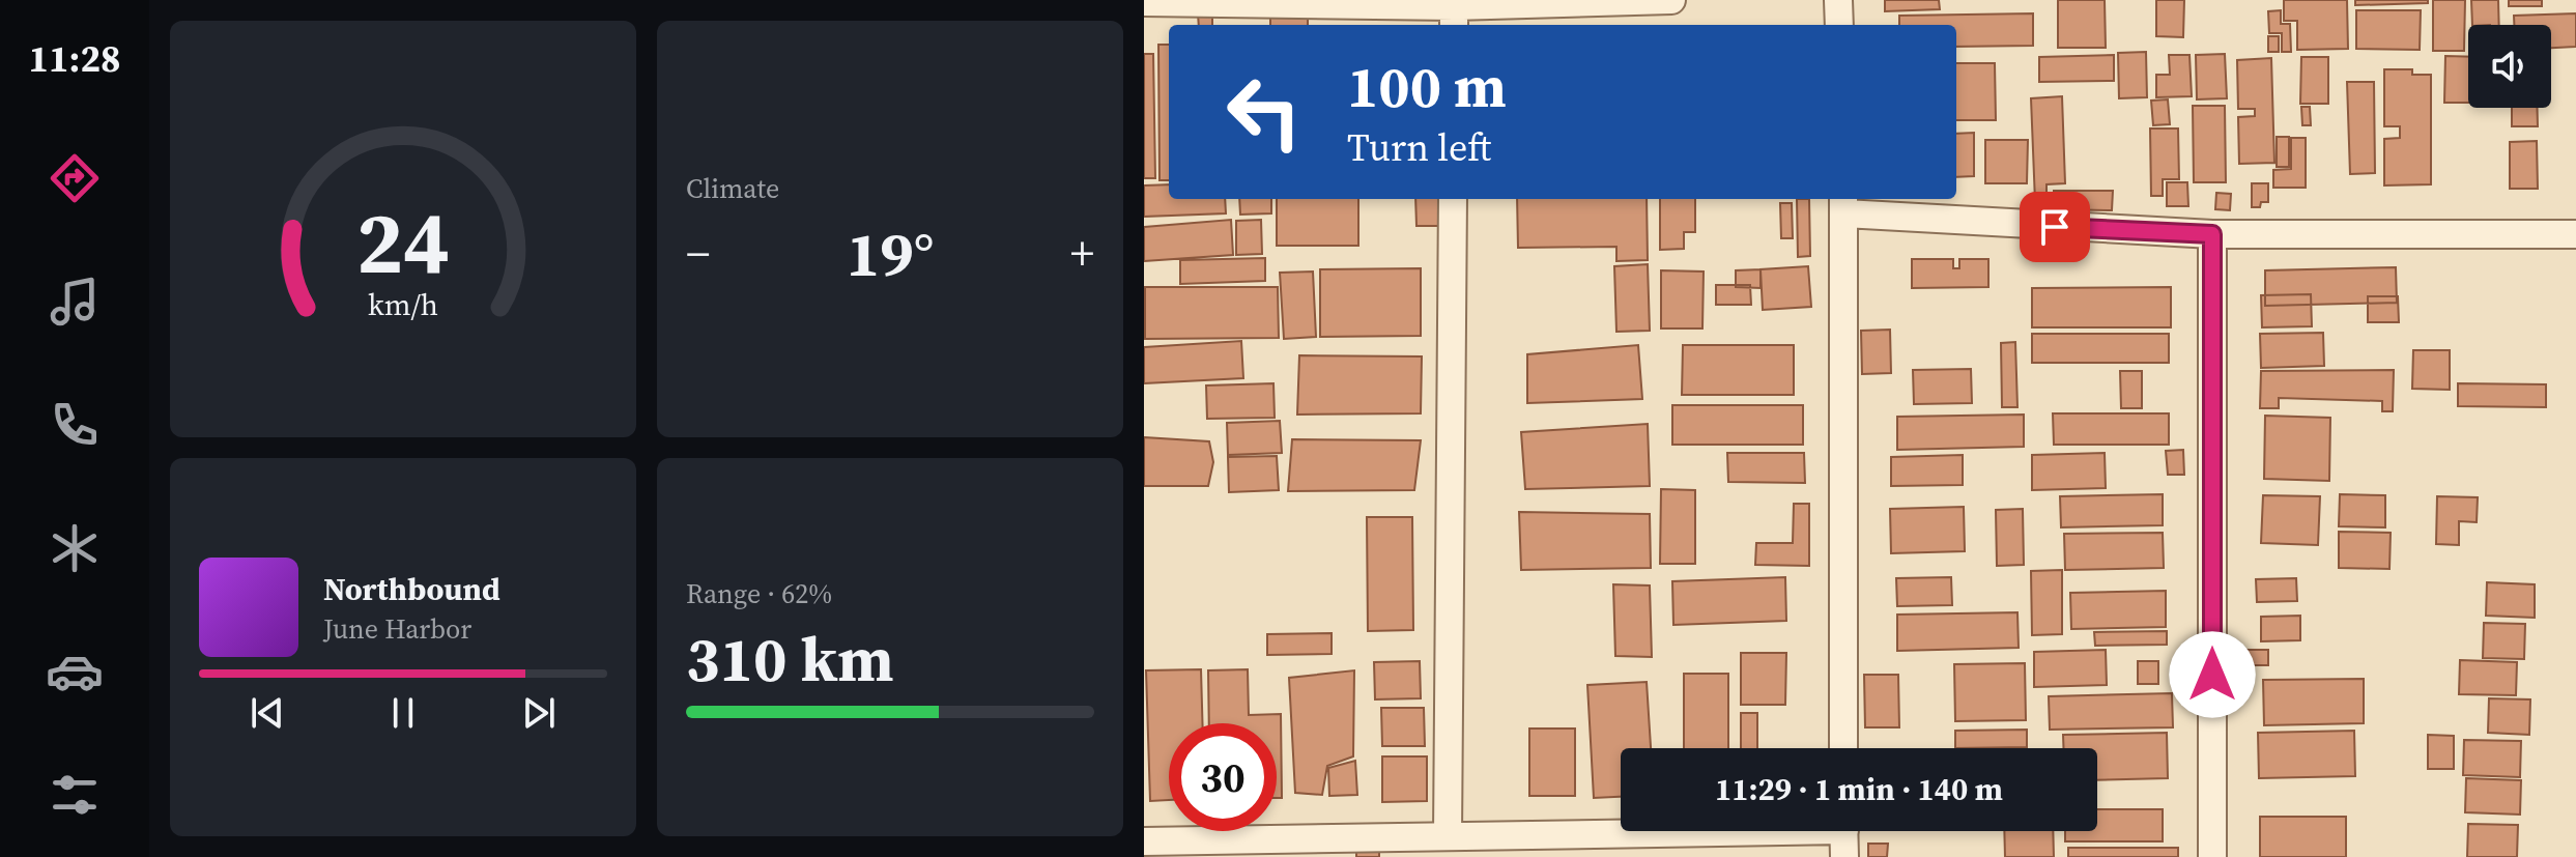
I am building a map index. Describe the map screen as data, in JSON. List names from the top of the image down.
{
  "page": {
    "tabs": "11:28",
    "tile": [
      "Climate",
      ["Range · 62%", "310 km"]
    ],
    "turn": ["100 m", "Turn left"],
    "heat": ["−", "19°", "+"],
    "song": ["Northbound", "June Harbor"],
    "limit": "30",
    "trip": "11:29 · 1 min · 140 m",
    "gauge": ["24", "km/h"]
  }
}
